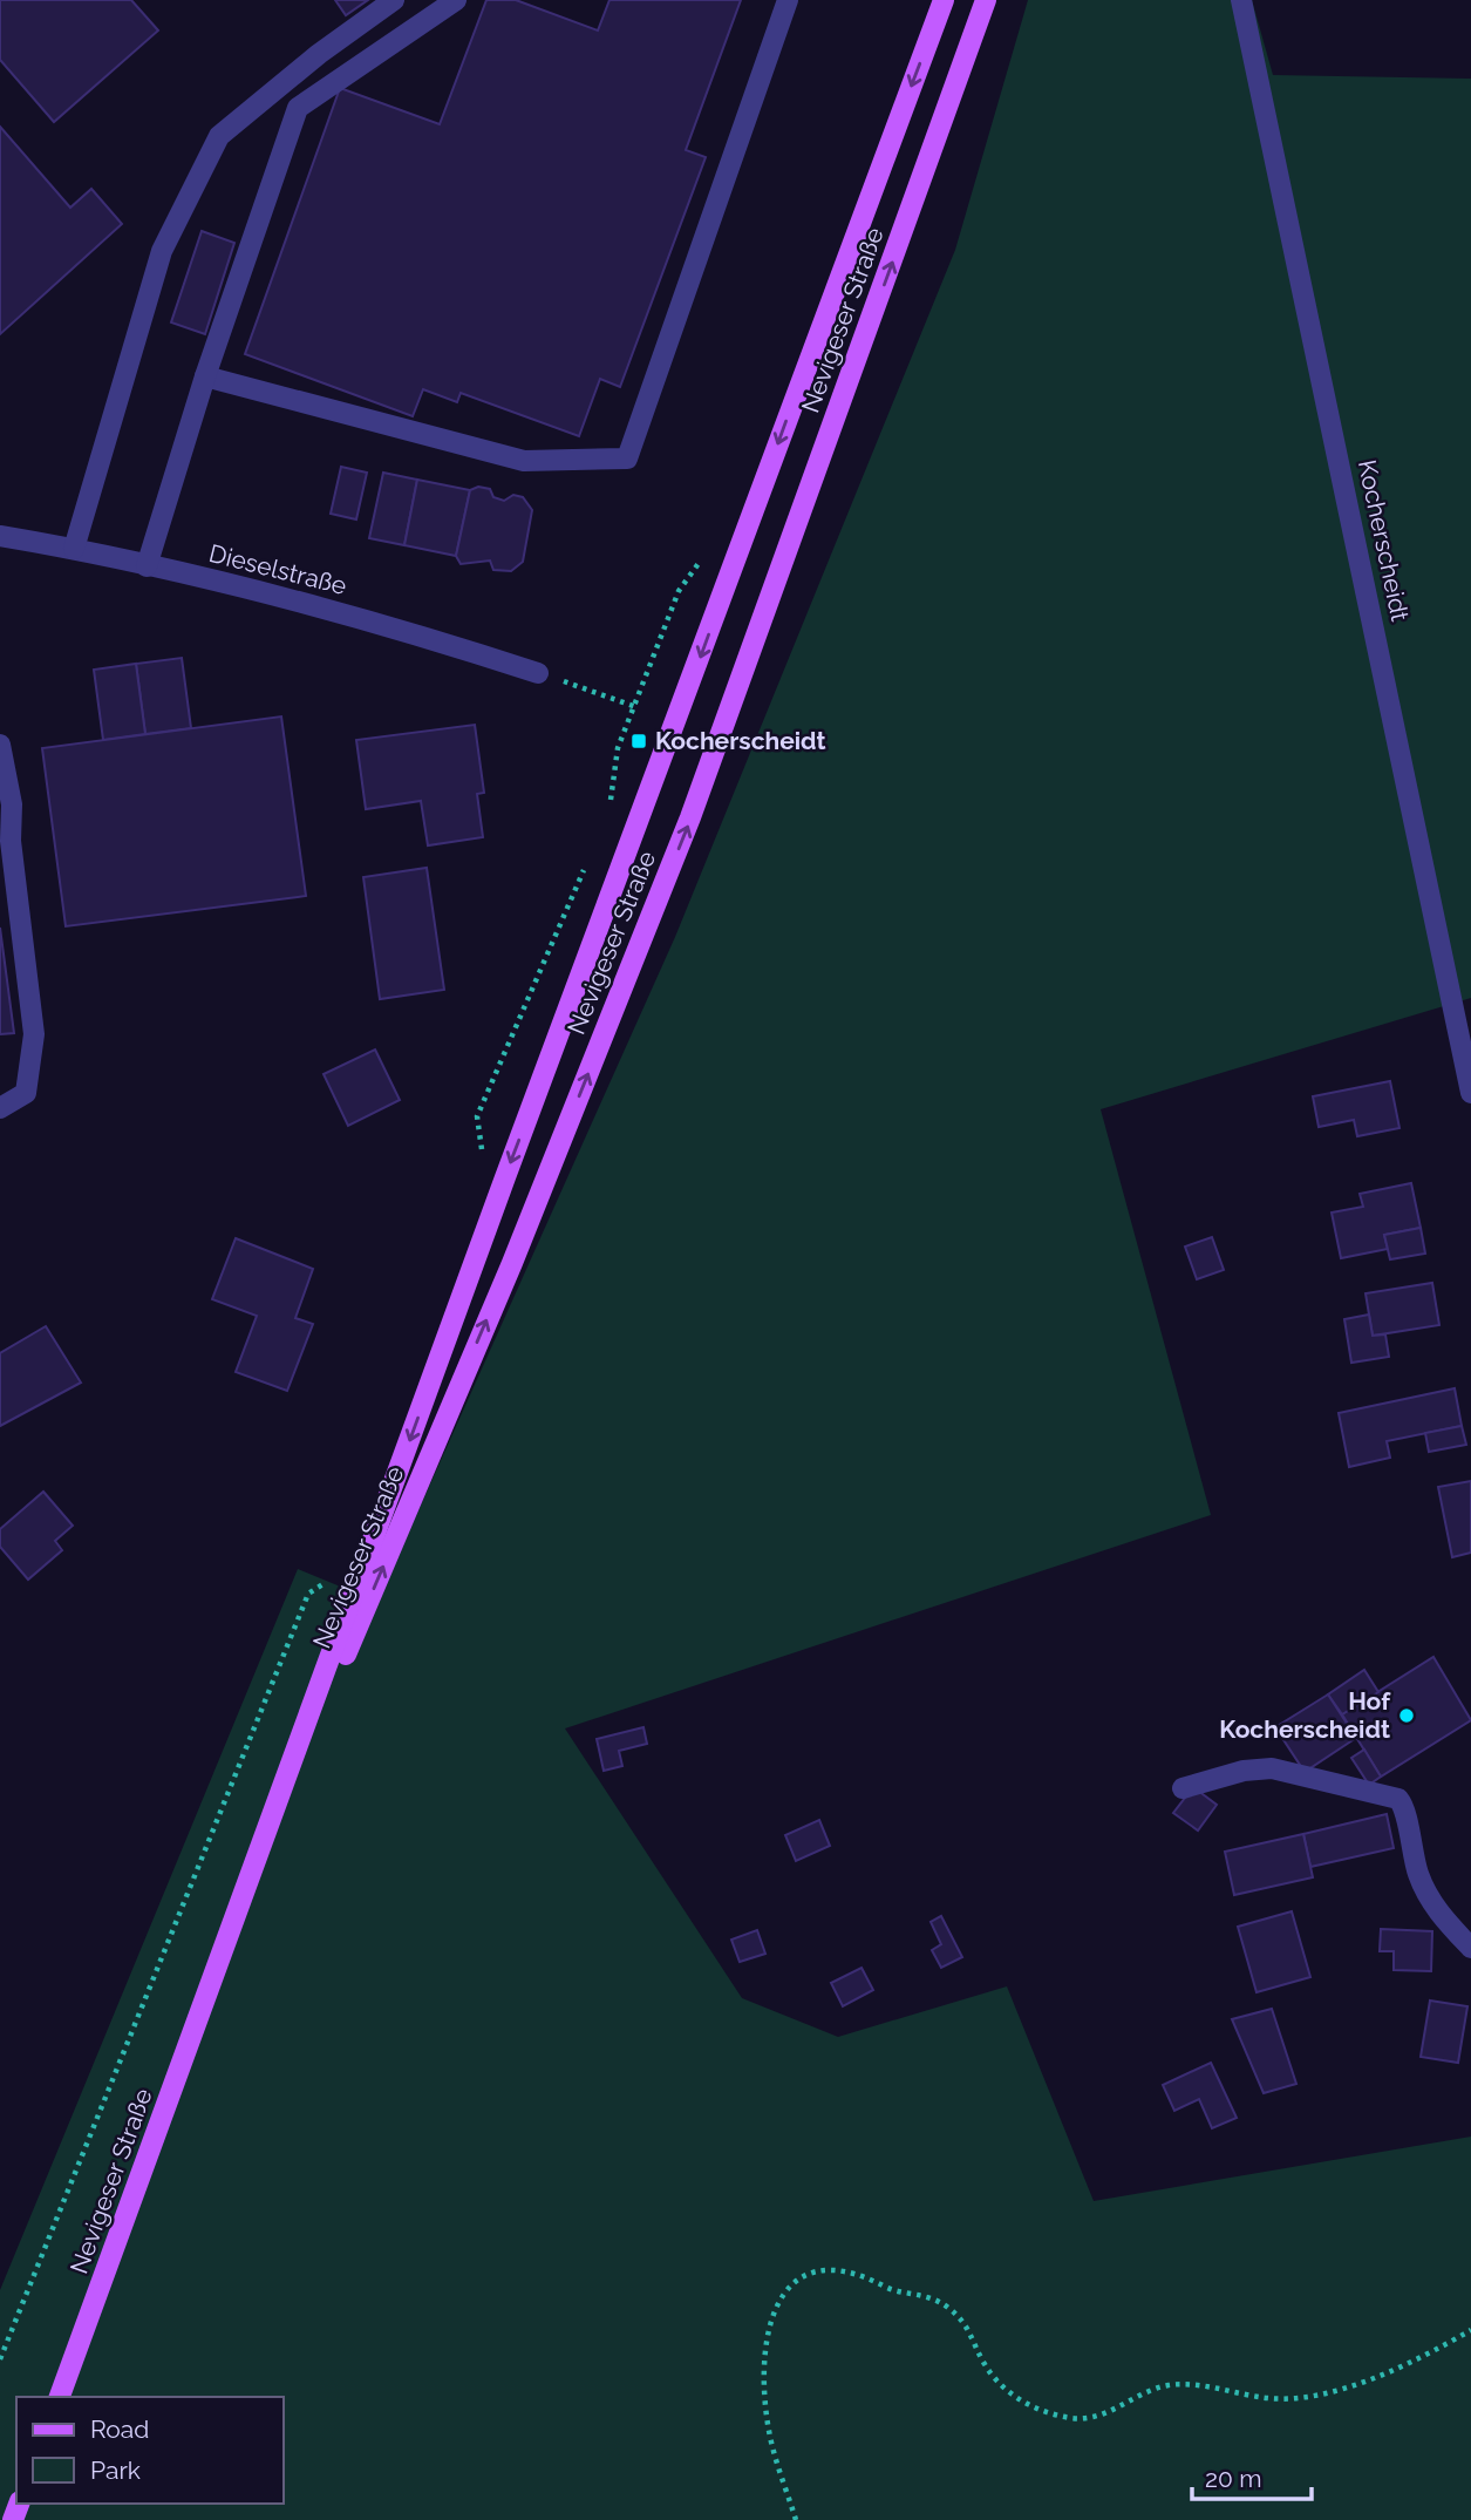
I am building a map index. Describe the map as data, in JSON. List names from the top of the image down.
{
  "streets": {
    "main road": ["Nevigeser Straße"],
    "street": ["Kocherscheidt", "Dieselstraße"]
  },
  "places": {
    "transit": ["Kocherscheidt"],
    "other": ["Hof Kocherscheidt"]
  },
  "legend": ["Road", "Park"],
  "scale_bar": "20 m"
}
